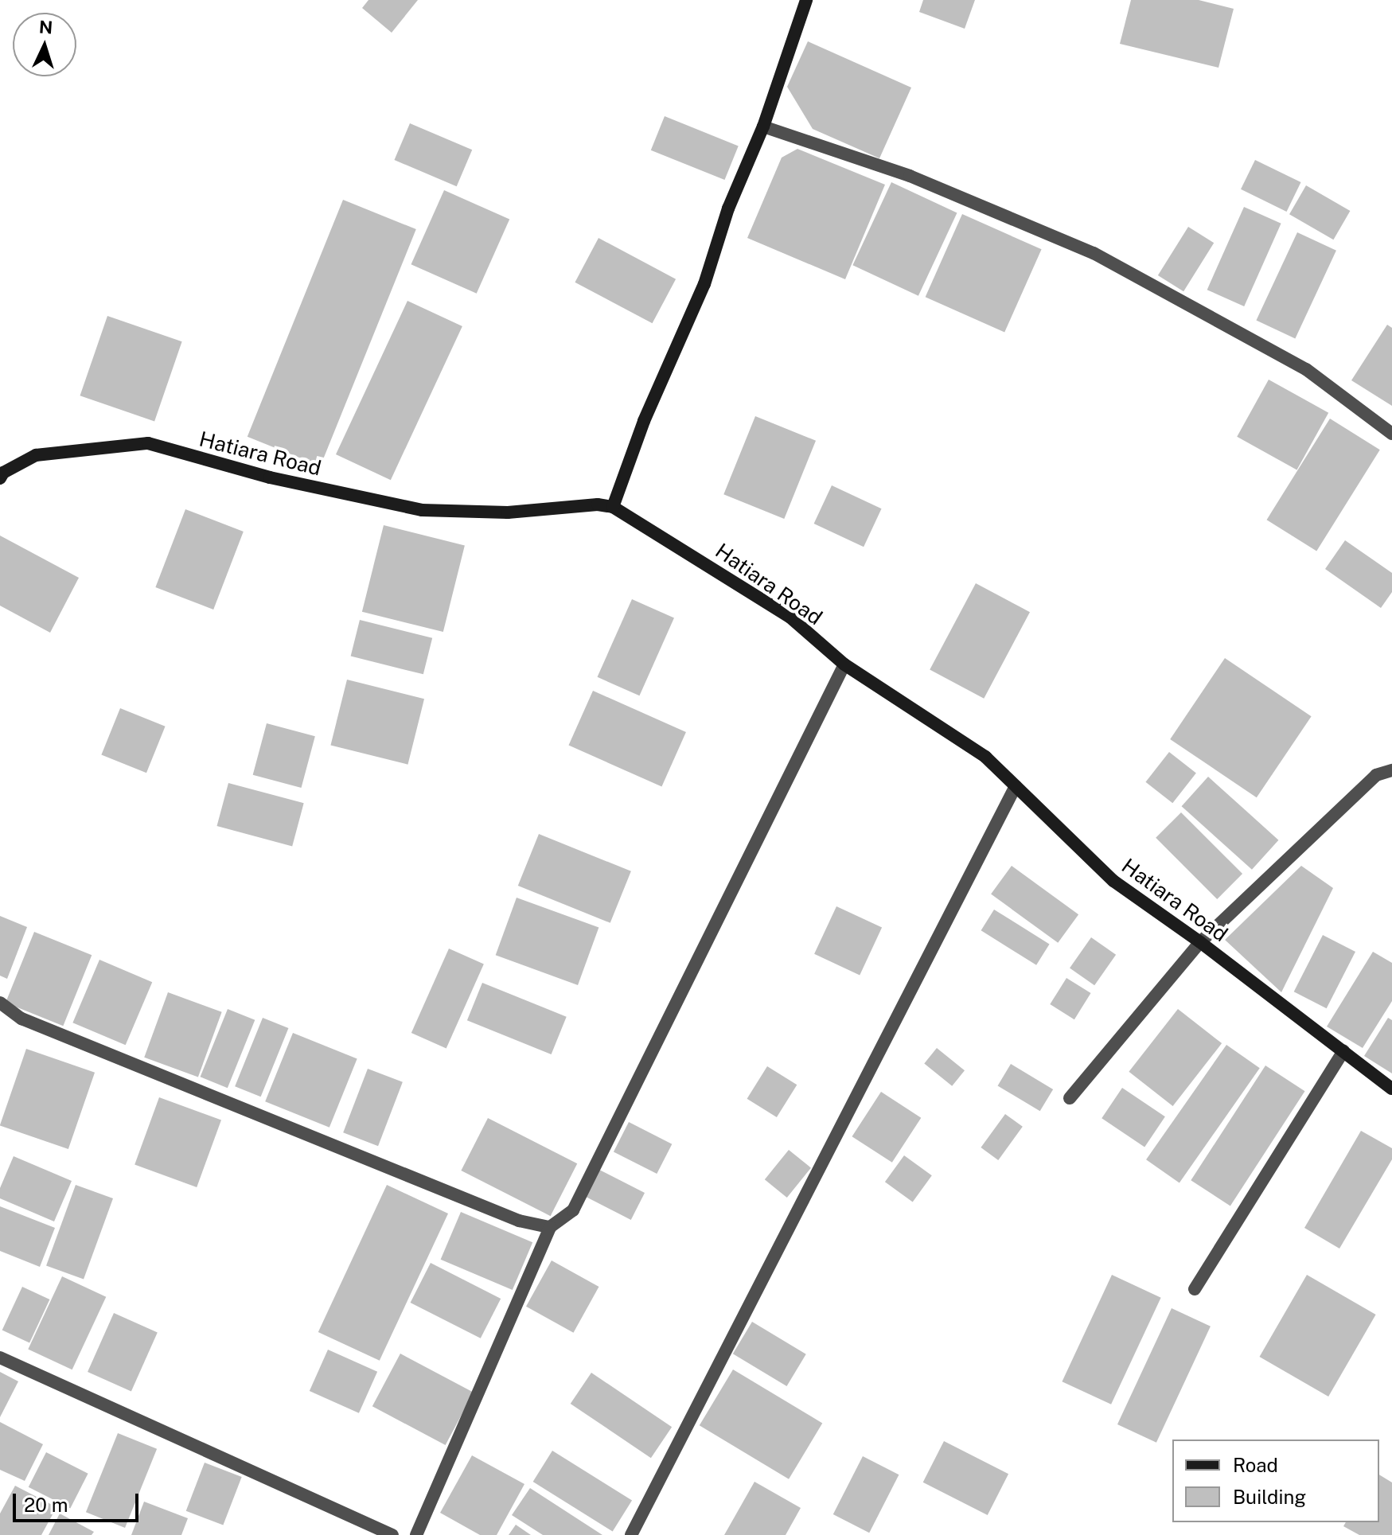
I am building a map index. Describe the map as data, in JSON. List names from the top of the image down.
{
  "streets": {
    "street": ["Hatiara Road"]
  },
  "legend": ["Road", "Building"],
  "scale_bar": "20 m",
  "north": "top"
}
